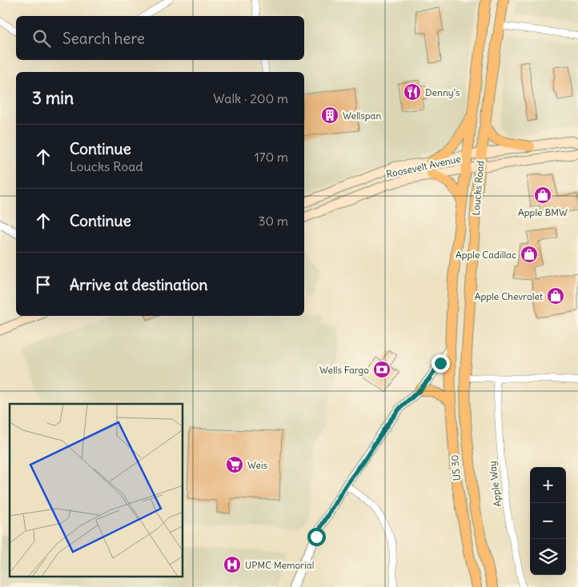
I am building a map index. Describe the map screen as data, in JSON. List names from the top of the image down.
{
  "streets": {
    "highway": ["Loucks Road", "US 30"],
    "main road": ["Roosevelt Avenue"],
    "street": ["Apple Way"]
  },
  "crossings": [
    ["Roosevelt Avenue", "Loucks Road"],
    ["Loucks Road", "US 30"]
  ],
  "places": {
    "restaurant": ["Denny's"],
    "building": ["Wellspan"],
    "shop": ["Apple BMW", "Apple Cadillac", "Apple Chevrolet"],
    "bank": ["Wells Fargo"],
    "supermarket": ["Weis"],
    "hospital": ["UPMC Memorial"]
  },
  "page": {
    "search": "Search here",
    "heading": ["3 min", "Walk · 200 m"],
    "list": [
      ["Continue", "Loucks Road", "170 m"],
      ["Continue", "30 m"],
      "Arrive at destination"
    ],
    "map_buttons": ["+", "−"]
  }
}
